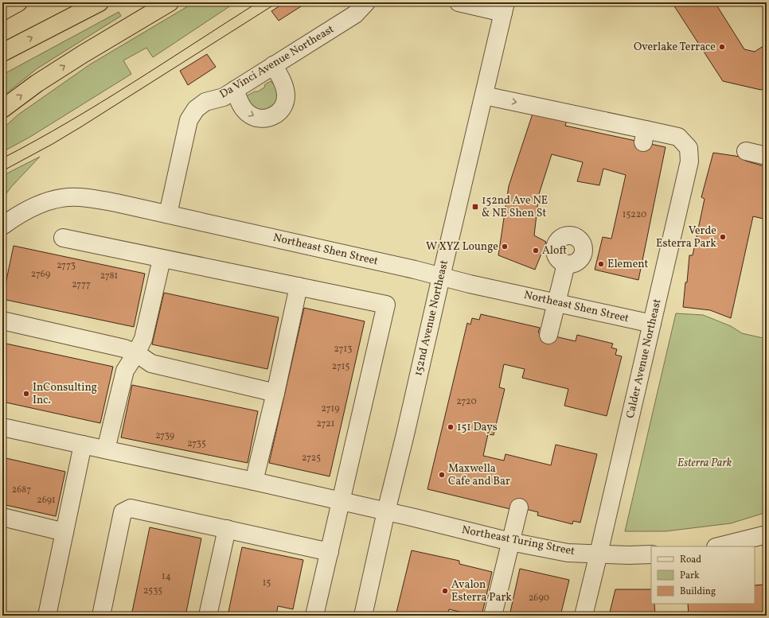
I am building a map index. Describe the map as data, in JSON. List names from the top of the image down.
{
  "streets": {
    "street": [
      "Da Vinci Avenue Northeast",
      "Northeast Shen Street",
      "152nd Avenue Northeast",
      "Calder Avenue Northeast",
      "Northeast Turing Street"
    ]
  },
  "crossings": [
    ["Da Vinci Avenue Northeast", "Northeast Shen Street"],
    ["Northeast Shen Street", "152nd Avenue Northeast"],
    ["Northeast Shen Street", "Calder Avenue Northeast"],
    ["152nd Avenue Northeast", "Calder Avenue Northeast"],
    ["152nd Avenue Northeast", "Northeast Turing Street"],
    ["Calder Avenue Northeast", "Northeast Turing Street"]
  ],
  "parks": ["Esterra Park"],
  "places": {
    "other": [
      "Overlake Terrace",
      "Verde Esterra Park",
      "W XYZ Lounge",
      "Aloft",
      "Element",
      "InConsulting Inc.",
      "151 Days",
      "Maxwella Cafe and Bar",
      "Avalon Esterra Park"
    ],
    "transit": ["152nd Ave NE & NE Shen St"]
  },
  "house_numbers": [
    "15220",
    "2773",
    "2769",
    "2781",
    "2777",
    "2713",
    "2715",
    "2720",
    "2719",
    "2721",
    "2739",
    "2735",
    "2725",
    "2687",
    "2691",
    "14",
    "15",
    "2535",
    "2690"
  ],
  "legend": ["Road", "Park", "Building"]
}
